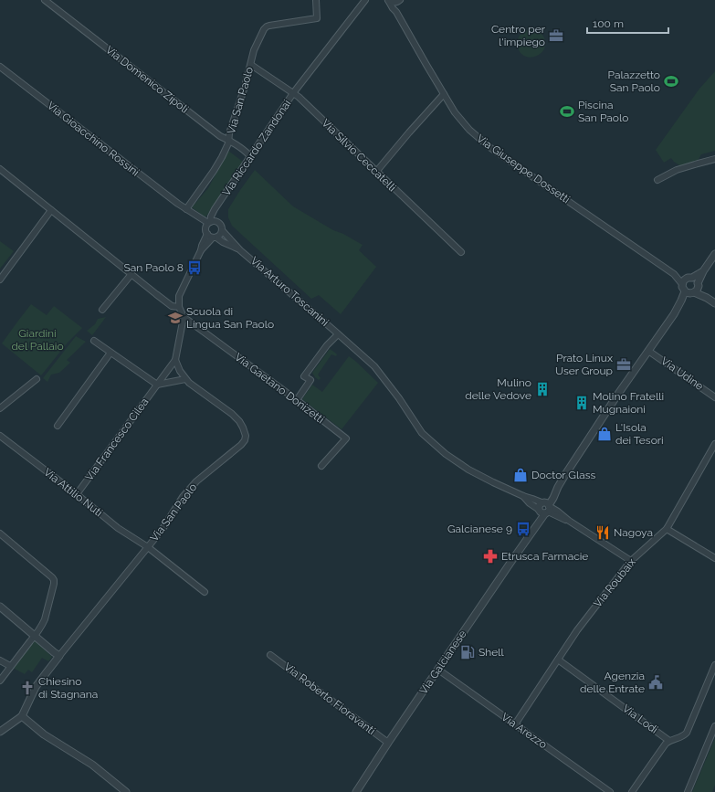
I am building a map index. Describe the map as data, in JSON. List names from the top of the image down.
{
  "streets": {
    "street": [
      "Via Domenico Zipoli",
      "Via San Paolo",
      "Via Gioacchino Rossini",
      "Via Riccardo Zandonai",
      "Via Silvio Ceccatelli",
      "Via Giuseppe Dossetti",
      "Via Arturo Toscanini",
      "Via Udine",
      "Via Gaetano Donizetti",
      "Via Francesco Cilea",
      "Via Attilio Nuti",
      "Via Roubaix",
      "Via Galcianese",
      "Via Roberto Fioravanti",
      "Via Lodi",
      "Via Arezzo"
    ]
  },
  "crossings": [
    ["Via Domenico Zipoli", "Via San Paolo"],
    ["Via Domenico Zipoli", "Via Riccardo Zandonai"],
    ["Via San Paolo", "Via Gioacchino Rossini"],
    ["Via San Paolo", "Via Silvio Ceccatelli"],
    ["Via San Paolo", "Via Francesco Cilea"],
    ["Via San Paolo", "Via Attilio Nuti"],
    ["Via Riccardo Zandonai", "Via Silvio Ceccatelli"],
    ["Via Riccardo Zandonai", "Via Arturo Toscanini"],
    ["Via Giuseppe Dossetti", "Via Galcianese"],
    ["Via Arturo Toscanini", "Via Gaetano Donizetti"],
    ["Via Arturo Toscanini", "Via Roubaix"],
    ["Via Arturo Toscanini", "Via Galcianese"],
    ["Via Udine", "Via Galcianese"],
    ["Via Francesco Cilea", "Via Attilio Nuti"],
    ["Via Roubaix", "Via Lodi"],
    ["Via Roubaix", "Via Arezzo"],
    ["Via Galcianese", "Via Roberto Fioravanti"],
    ["Via Galcianese", "Via Arezzo"]
  ],
  "parks": ["Giardini del Pallaio"],
  "places": {
    "office": ["Centro per l'impiego", "Prato Linux User Group"],
    "sports": ["Palazzetto San Paolo", "Piscina San Paolo"],
    "bus stop": ["San Paolo 8", "Galcianese 9"],
    "school or university": ["Scuola di Lingua San Paolo"],
    "building": ["Mulino delle Vedove", "Molino Fratelli Mugnaioni"],
    "shop": ["L'Isola dei Tesori", "Doctor Glass"],
    "restaurant": ["Nagoya"],
    "pharmacy": ["Etrusca Farmacie"],
    "fuel station": ["Shell"],
    "public building": ["Agenzia delle Entrate"],
    "church": ["Chiesino di Stagnana"]
  },
  "scale_bar": "100 m"
}
